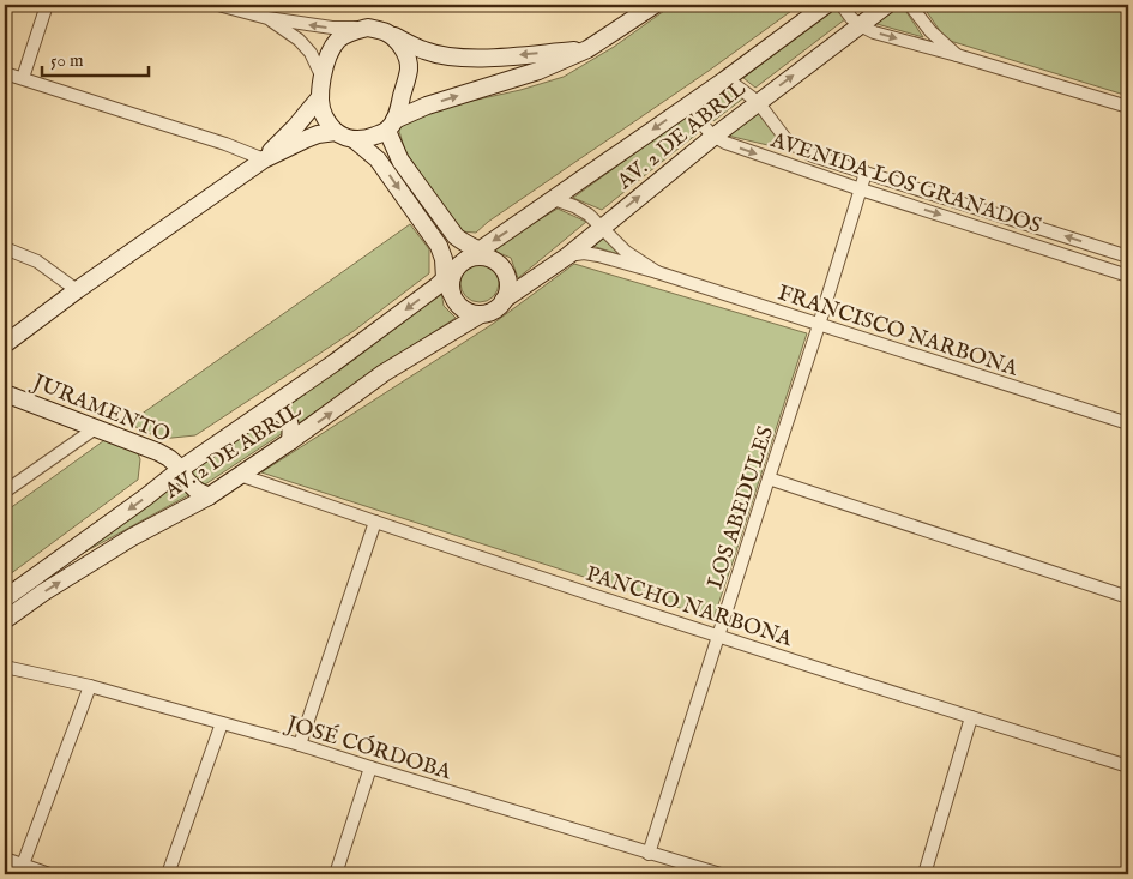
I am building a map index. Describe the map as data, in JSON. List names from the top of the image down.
{
  "streets": {
    "main road": ["AV. 2 DE ABRIL", "JURAMENTO"],
    "street": [
      "AVENIDA LOS GRANADOS",
      "FRANCISCO NARBONA",
      "LOS ABEDULES",
      "PANCHO NARBONA",
      "JOSÉ CÓRDOBA"
    ]
  },
  "crossings": [
    ["AV. 2 DE ABRIL", "AVENIDA LOS GRANADOS"],
    ["AV. 2 DE ABRIL", "FRANCISCO NARBONA"],
    ["AV. 2 DE ABRIL", "JURAMENTO"],
    ["AV. 2 DE ABRIL", "PANCHO NARBONA"],
    ["AVENIDA LOS GRANADOS", "LOS ABEDULES"],
    ["FRANCISCO NARBONA", "LOS ABEDULES"],
    ["LOS ABEDULES", "PANCHO NARBONA"],
    ["LOS ABEDULES", "JOSÉ CÓRDOBA"]
  ],
  "scale_bar": "50 m"
}
